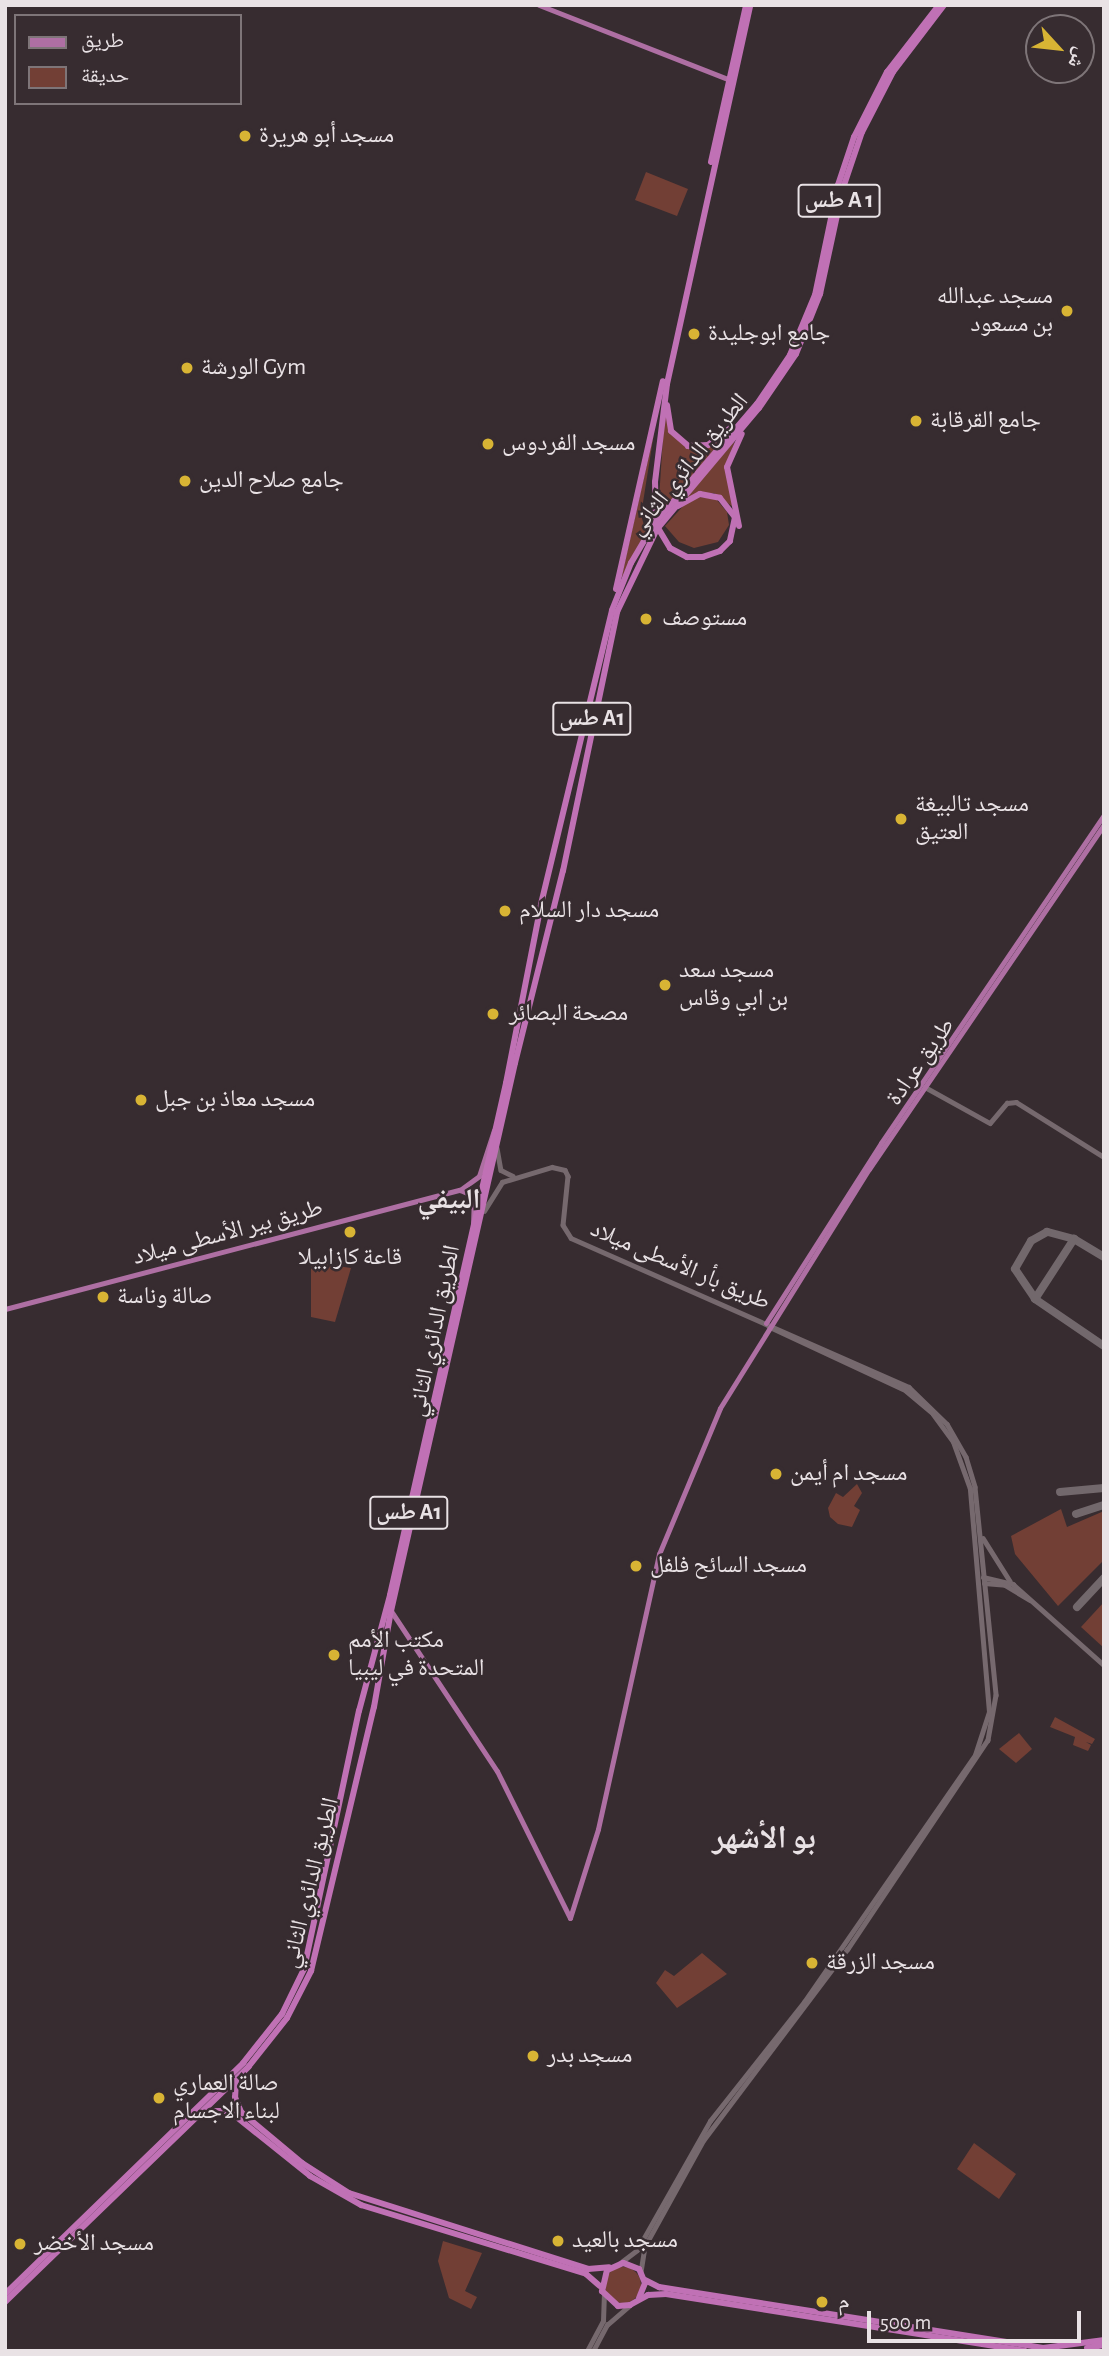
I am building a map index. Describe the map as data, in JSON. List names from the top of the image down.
{
  "streets": {
    "highway": ["طس A 1", "الطريق الدائري الثاني", "طس A1"],
    "main road": ["طريق عرادة", "طريق بير الأسطى ميلاد", "طريق بأر الأسطى ميلاد"]
  },
  "crossings": [
    ["الطريق الدائري الثاني", "طريق عرادة"],
    ["طريق عرادة", "طريق بأر الأسطى ميلاد"]
  ],
  "districts": ["البيفي", "بو الأشهر"],
  "places": [
    "مسجد أبو هريرة",
    "مسجد عبدالله بن مسعود",
    "جامع ابوجليدة",
    "الورشة Gym",
    "جامع القرقابة",
    "مسجد الفردوس",
    "جامع صلاح الدين",
    "مستوصف",
    "مسجد تالبيغة العتيق",
    "مسجد دار السلام",
    "مسجد سعد بن ابي وقاس",
    "مصحة البصائر",
    "مسجد معاذ بن جبل",
    "قاعة كازابيلا",
    "صالة وناسة",
    "مسجد ام أيمن",
    "مسجد السائح فلفل",
    "مكتب الأمم المتحدة في ليبيا",
    "مسجد الزرقة",
    "مسجد بدر",
    "صالة العماري لبناء الاجسام",
    "مسجد بالعيد",
    "مسجد الأخضر",
    "م"
  ],
  "legend": ["طريق", "حديقة"],
  "scale_bar": "500 m",
  "north": "bottom right"
}
